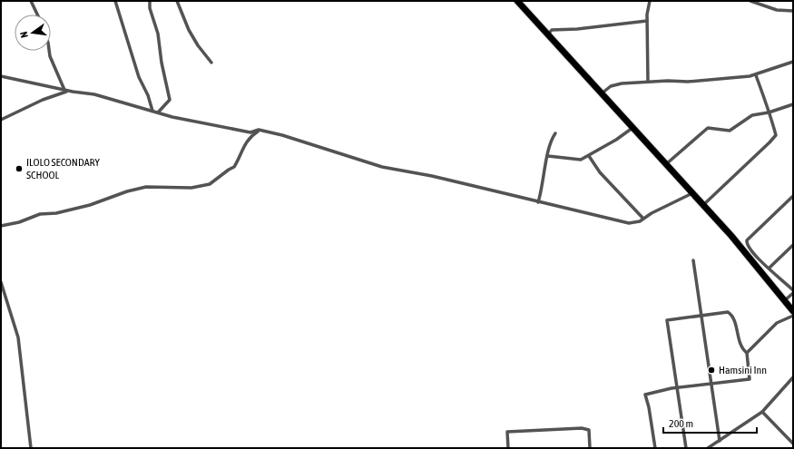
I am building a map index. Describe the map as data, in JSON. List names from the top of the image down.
{
  "places": ["ILOLO SECONDARY SCHOOL", "Hamsini Inn"],
  "scale_bar": "200 m",
  "north": "left"
}
